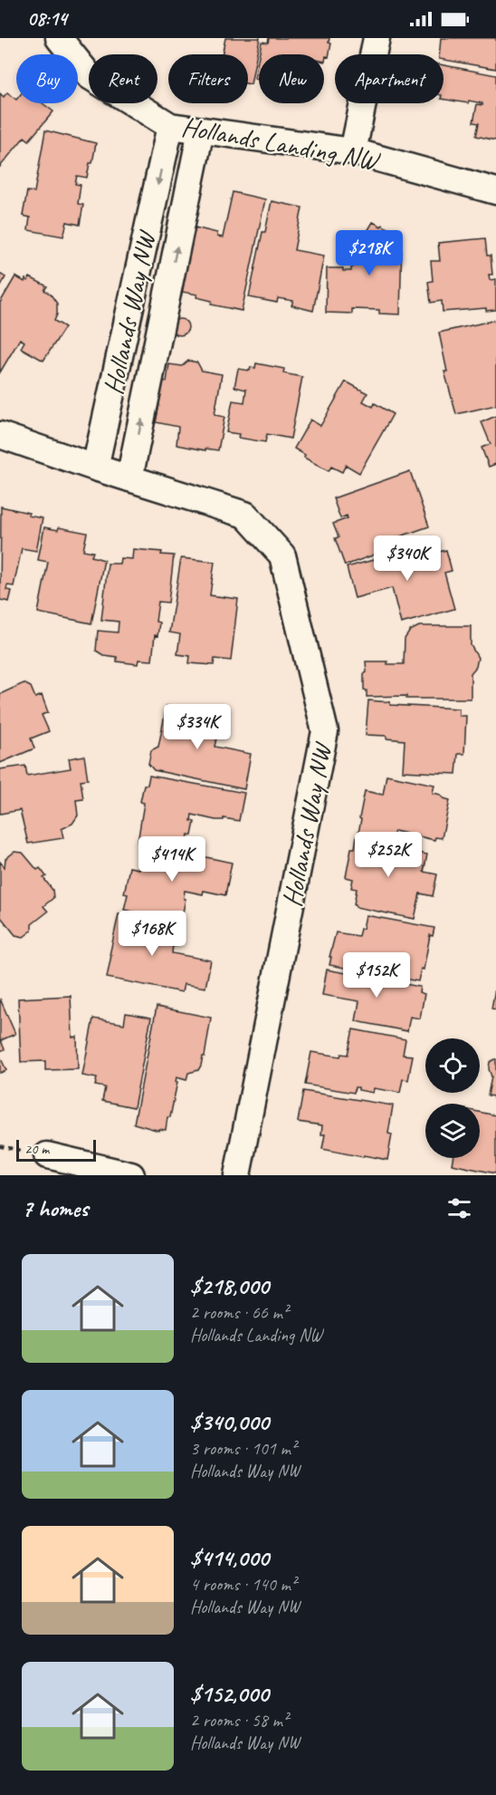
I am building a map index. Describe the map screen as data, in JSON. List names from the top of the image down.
{
  "streets": {
    "street": ["Hollands Landing NW", "Hollands Way NW"]
  },
  "crossings": [
    ["Hollands Landing NW", "Hollands Way NW"]
  ],
  "scale_bar": "20 m",
  "page": {
    "status": "08:14",
    "chip": [
      "Buy",
      "Rent",
      "Filters",
      "New",
      "Apartment"
    ],
    "price": [
      "$218K",
      "$340K",
      "$334K",
      "$252K",
      "$414K",
      "$168K",
      "$152K"
    ],
    "scale": "20 m",
    "heading": "7 homes",
    "list": [
      {
        "name": "$218,000",
        "note": "2 rooms · 66 m² · Hollands Landing NW"
      },
      {
        "name": "$340,000",
        "note": "3 rooms · 101 m² · Hollands Way NW"
      },
      {
        "name": "$414,000",
        "note": "4 rooms · 140 m² · Hollands Way NW"
      },
      {
        "name": "$152,000",
        "note": "2 rooms · 58 m² · Hollands Way NW"
      }
    ]
  }
}
